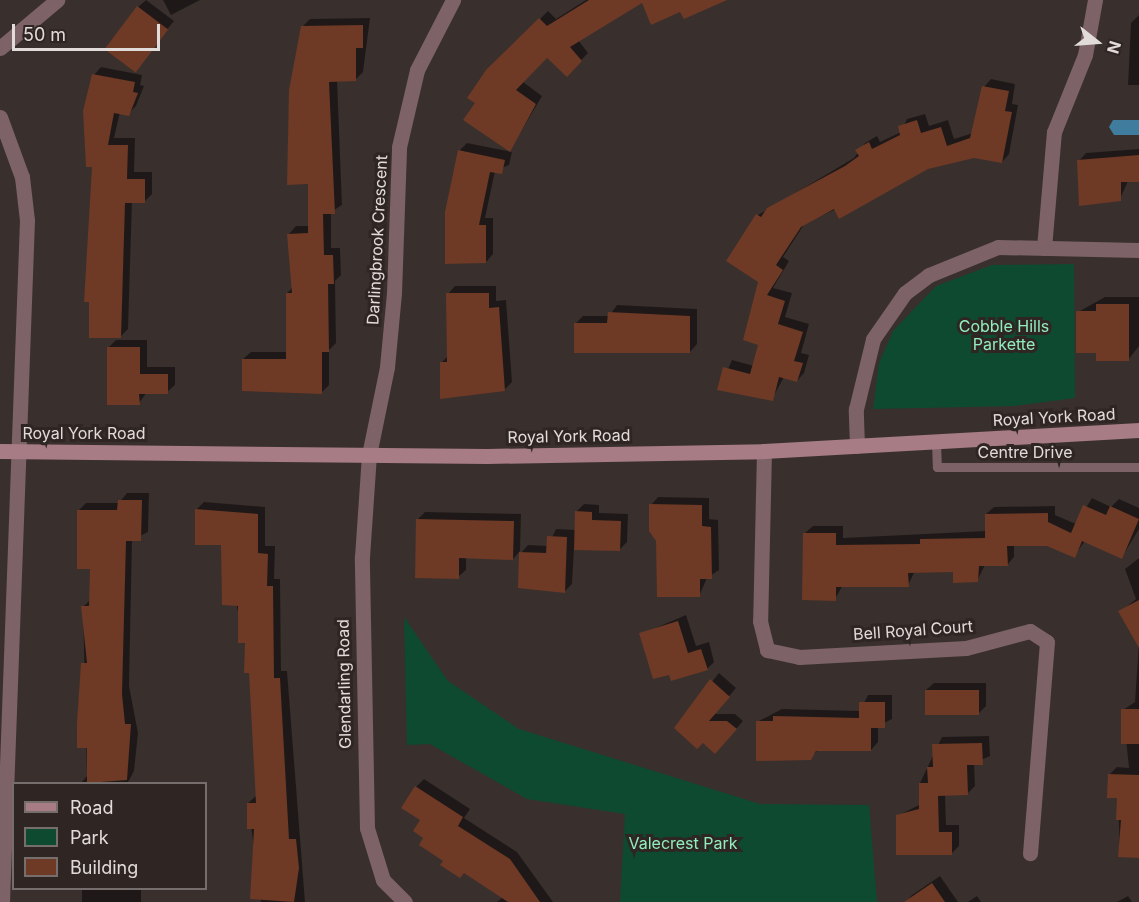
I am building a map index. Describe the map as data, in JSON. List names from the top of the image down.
{
  "streets": {
    "main road": ["Royal York Road"],
    "street": ["Darlingbrook Crescent", "Bell Royal Court", "Glendarling Road"],
    "lane": ["Centre Drive"]
  },
  "crossings": [
    ["Darlingbrook Crescent", "Royal York Road"],
    ["Darlingbrook Crescent", "Glendarling Road"],
    ["Royal York Road", "Centre Drive"],
    ["Royal York Road", "Bell Royal Court"],
    ["Royal York Road", "Glendarling Road"]
  ],
  "parks": ["Cobble Hills Parkette", "Valecrest Park"],
  "legend": ["Road", "Park", "Building"],
  "scale_bar": "50 m",
  "north": "right"
}
